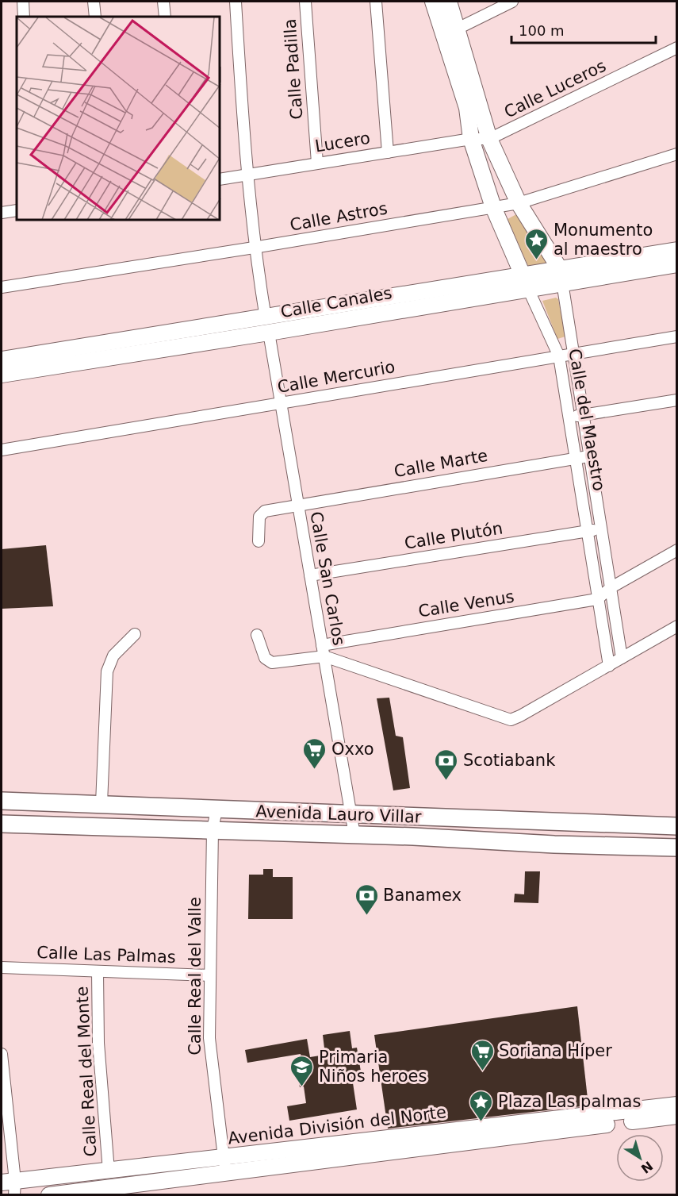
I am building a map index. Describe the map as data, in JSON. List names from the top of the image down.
{
  "streets": {
    "main road": [
      "Calle Canales",
      "Calle del Maestro",
      "Avenida Lauro Villar",
      "Avenida División del Norte"
    ],
    "street": [
      "Calle Padilla",
      "Calle Luceros",
      "Lucero",
      "Calle Astros",
      "Calle Mercurio",
      "Calle Marte",
      "Calle Plutón",
      "Calle San Carlos",
      "Calle Venus",
      "Calle Las Palmas",
      "Calle Real del Valle",
      "Calle Real del Monte"
    ]
  },
  "crossings": [
    ["Calle Padilla", "Lucero"],
    ["Calle Luceros", "Lucero"],
    ["Calle Luceros", "Calle del Maestro"],
    ["Lucero", "Calle del Maestro"],
    ["Lucero", "Calle San Carlos"],
    ["Calle Astros", "Calle del Maestro"],
    ["Calle Astros", "Calle San Carlos"],
    ["Calle Canales", "Calle del Maestro"],
    ["Calle Canales", "Calle San Carlos"],
    ["Calle Mercurio", "Calle del Maestro"],
    ["Calle Mercurio", "Calle San Carlos"],
    ["Calle del Maestro", "Calle Marte"],
    ["Calle del Maestro", "Calle Plutón"],
    ["Calle del Maestro", "Calle Venus"],
    ["Calle Marte", "Calle San Carlos"],
    ["Calle Plutón", "Calle San Carlos"],
    ["Calle San Carlos", "Calle Venus"],
    ["Calle San Carlos", "Avenida Lauro Villar"],
    ["Avenida Lauro Villar", "Calle Real del Valle"],
    ["Calle Las Palmas", "Calle Real del Valle"],
    ["Calle Las Palmas", "Calle Real del Monte"],
    ["Calle Real del Valle", "Avenida División del Norte"],
    ["Calle Real del Monte", "Avenida División del Norte"]
  ],
  "places": {
    "place": ["Monumento al maestro", "Plaza Las palmas"],
    "supermarket": ["Oxxo", "Soriana Híper"],
    "bank": ["Scotiabank", "Banamex"],
    "school or university": ["Primaria Niños heroes"]
  },
  "scale_bar": "100 m",
  "north": "bottom right"
}
